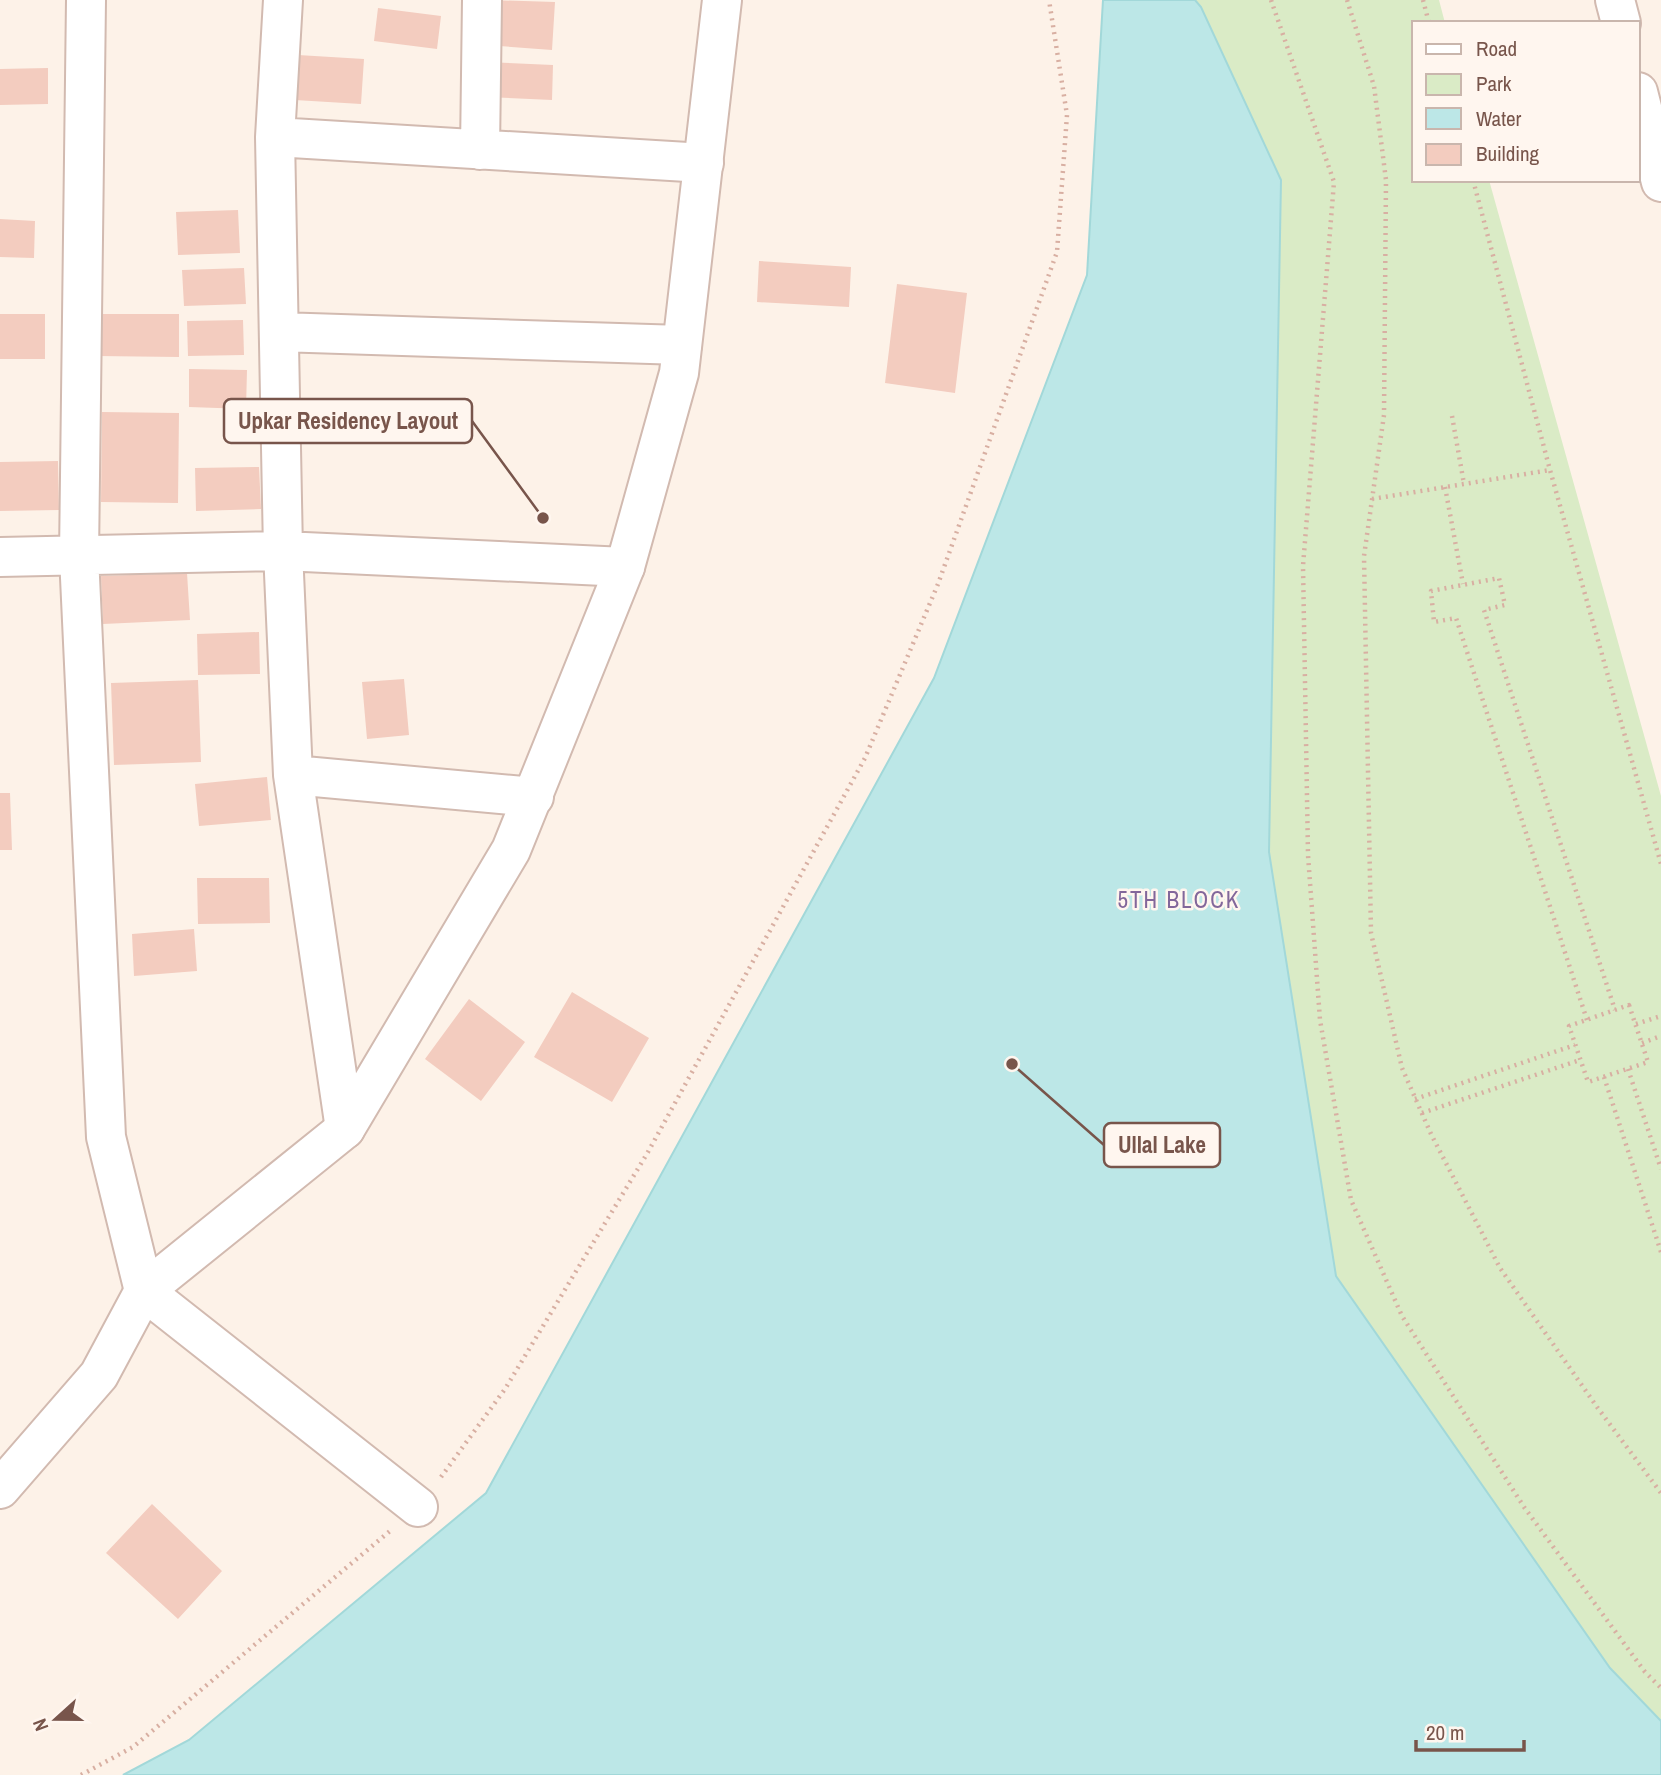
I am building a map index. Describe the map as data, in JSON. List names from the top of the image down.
{
  "districts": ["5TH BLOCK"],
  "places": ["Upkar Residency Layout", "Ullal Lake"],
  "legend": [
    "Road",
    "Park",
    "Water",
    "Building"
  ],
  "scale_bar": "20 m",
  "north": "left"
}
